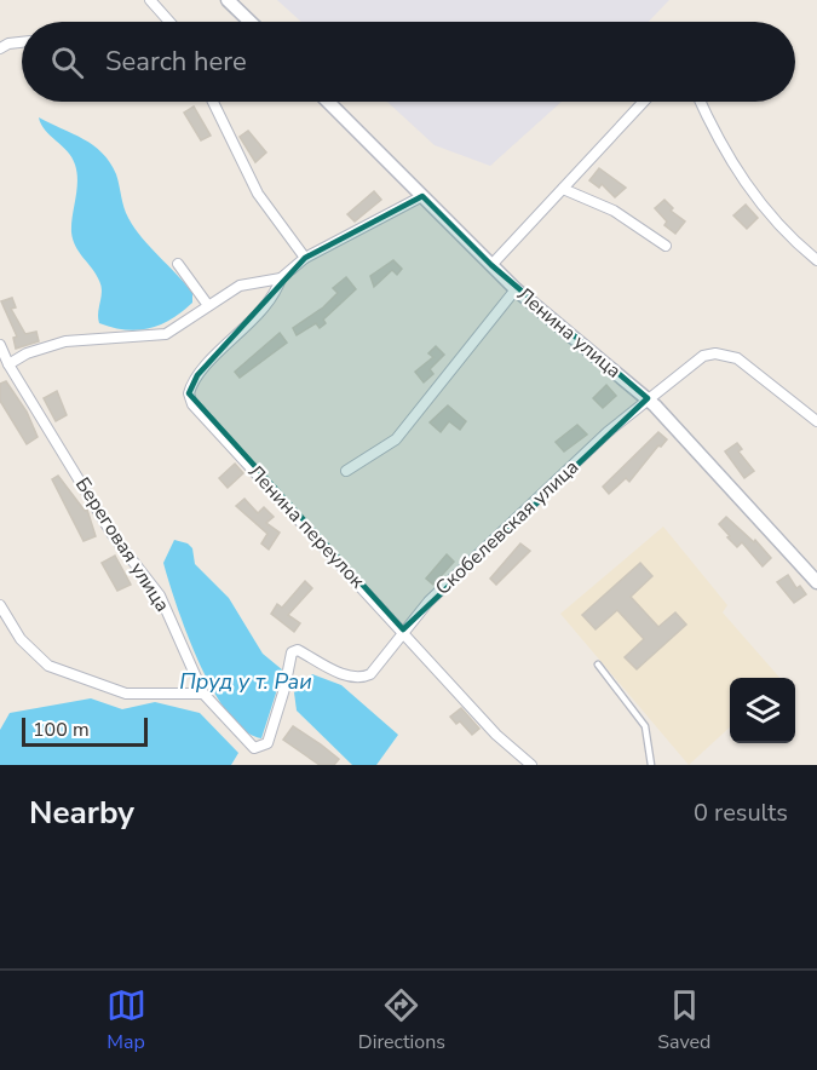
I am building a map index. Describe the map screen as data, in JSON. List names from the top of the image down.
{
  "streets": {
    "street": [
      "Ленина улица",
      "Ленина переулок",
      "Скобелевская улица",
      "Береговая улица"
    ]
  },
  "crossings": [
    ["Ленина улица", "Скобелевская улица"],
    ["Ленина переулок", "Скобелевская улица"],
    ["Скобелевская улица", "Береговая улица"]
  ],
  "water": ["Пруд у т. Раи"],
  "scale_bar": "100 m",
  "page": {
    "search": "Search here",
    "scale": "100 m",
    "heading": ["Nearby", "0 results"],
    "nav": ["Map", "Directions", "Saved"]
  }
}
